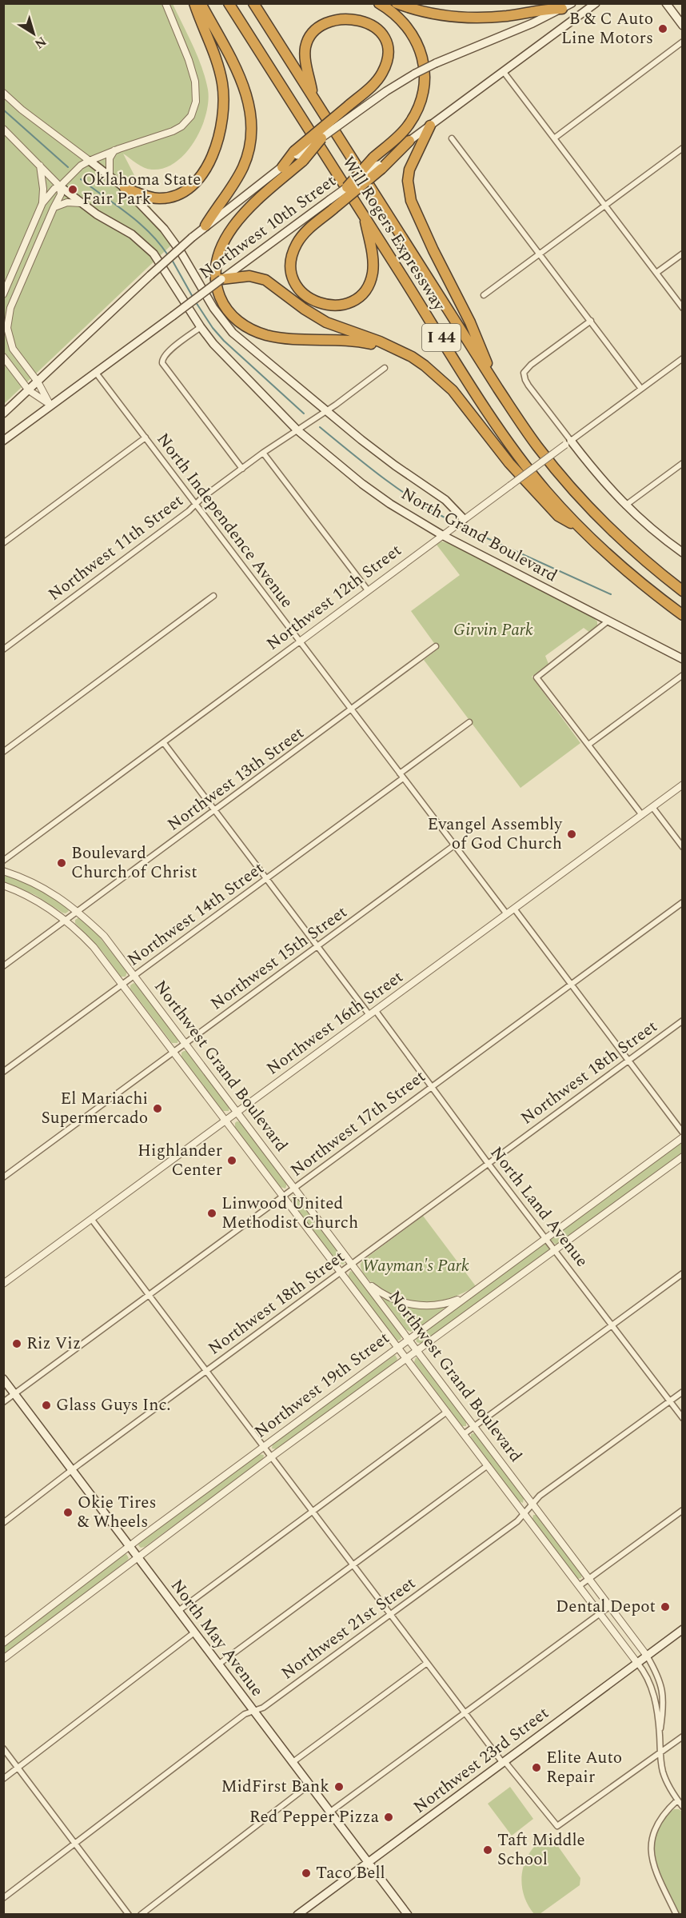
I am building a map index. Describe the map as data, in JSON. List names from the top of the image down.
{
  "streets": {
    "highway": ["Will Rogers Expressway", "I 44"],
    "main road": [
      "Northwest 10th Street",
      "North Grand Boulevard",
      "North May Avenue",
      "Northwest 23rd Street"
    ],
    "street": [
      "North Independence Avenue",
      "Northwest 11th Street",
      "Northwest 12th Street",
      "Northwest 13th Street",
      "Northwest 14th Street",
      "Northwest 15th Street",
      "Northwest 16th Street",
      "Northwest Grand Boulevard",
      "Northwest 18th Street",
      "Northwest 17th Street",
      "North Land Avenue",
      "Northwest 19th Street",
      "Northwest 21st Street"
    ]
  },
  "crossings": [
    ["Northwest 10th Street", "North Independence Avenue"],
    ["North Independence Avenue", "Northwest 11th Street"],
    ["North Independence Avenue", "Northwest 12th Street"],
    ["North Independence Avenue", "Northwest 13th Street"],
    ["North Independence Avenue", "Northwest 14th Street"],
    ["North Independence Avenue", "Northwest 15th Street"],
    ["North Independence Avenue", "Northwest 16th Street"],
    ["North Grand Boulevard", "Northwest 11th Street"],
    ["North Grand Boulevard", "Northwest 12th Street"],
    ["Northwest 12th Street", "North Land Avenue"],
    ["Northwest 13th Street", "Northwest Grand Boulevard"],
    ["Northwest 13th Street", "North Land Avenue"],
    ["Northwest 14th Street", "Northwest Grand Boulevard"],
    ["Northwest 14th Street", "North Land Avenue"],
    ["Northwest 15th Street", "Northwest Grand Boulevard"],
    ["Northwest 15th Street", "North Land Avenue"],
    ["Northwest 16th Street", "Northwest Grand Boulevard"],
    ["Northwest 16th Street", "North Land Avenue"],
    ["Northwest Grand Boulevard", "Northwest 18th Street"],
    ["Northwest Grand Boulevard", "Northwest 17th Street"],
    ["Northwest Grand Boulevard", "Northwest 19th Street"],
    ["Northwest Grand Boulevard", "Northwest 21st Street"],
    ["Northwest Grand Boulevard", "Northwest 23rd Street"],
    ["Northwest 18th Street", "North Land Avenue"],
    ["Northwest 18th Street", "North May Avenue"],
    ["Northwest 17th Street", "North Land Avenue"],
    ["Northwest 17th Street", "North May Avenue"],
    ["North Land Avenue", "Northwest 19th Street"],
    ["North Land Avenue", "Northwest 21st Street"],
    ["Northwest 19th Street", "North May Avenue"],
    ["Northwest 21st Street", "North May Avenue"],
    ["North May Avenue", "Northwest 23rd Street"]
  ],
  "parks": ["Girvin Park", "Wayman's Park"],
  "places": [
    "B & C Auto Line Motors",
    "Oklahoma State Fair Park",
    "Evangel Assembly of God Church",
    "Boulevard Church of Christ",
    "El Mariachi Supermercado",
    "Highlander Center",
    "Linwood United Methodist Church",
    "Riz Viz",
    "Glass Guys Inc.",
    "Okie Tires & Wheels",
    "Dental Depot",
    "Elite Auto Repair",
    "MidFirst Bank",
    "Red Pepper Pizza",
    "Taft Middle School",
    "Taco Bell"
  ],
  "north": "bottom right"
}
